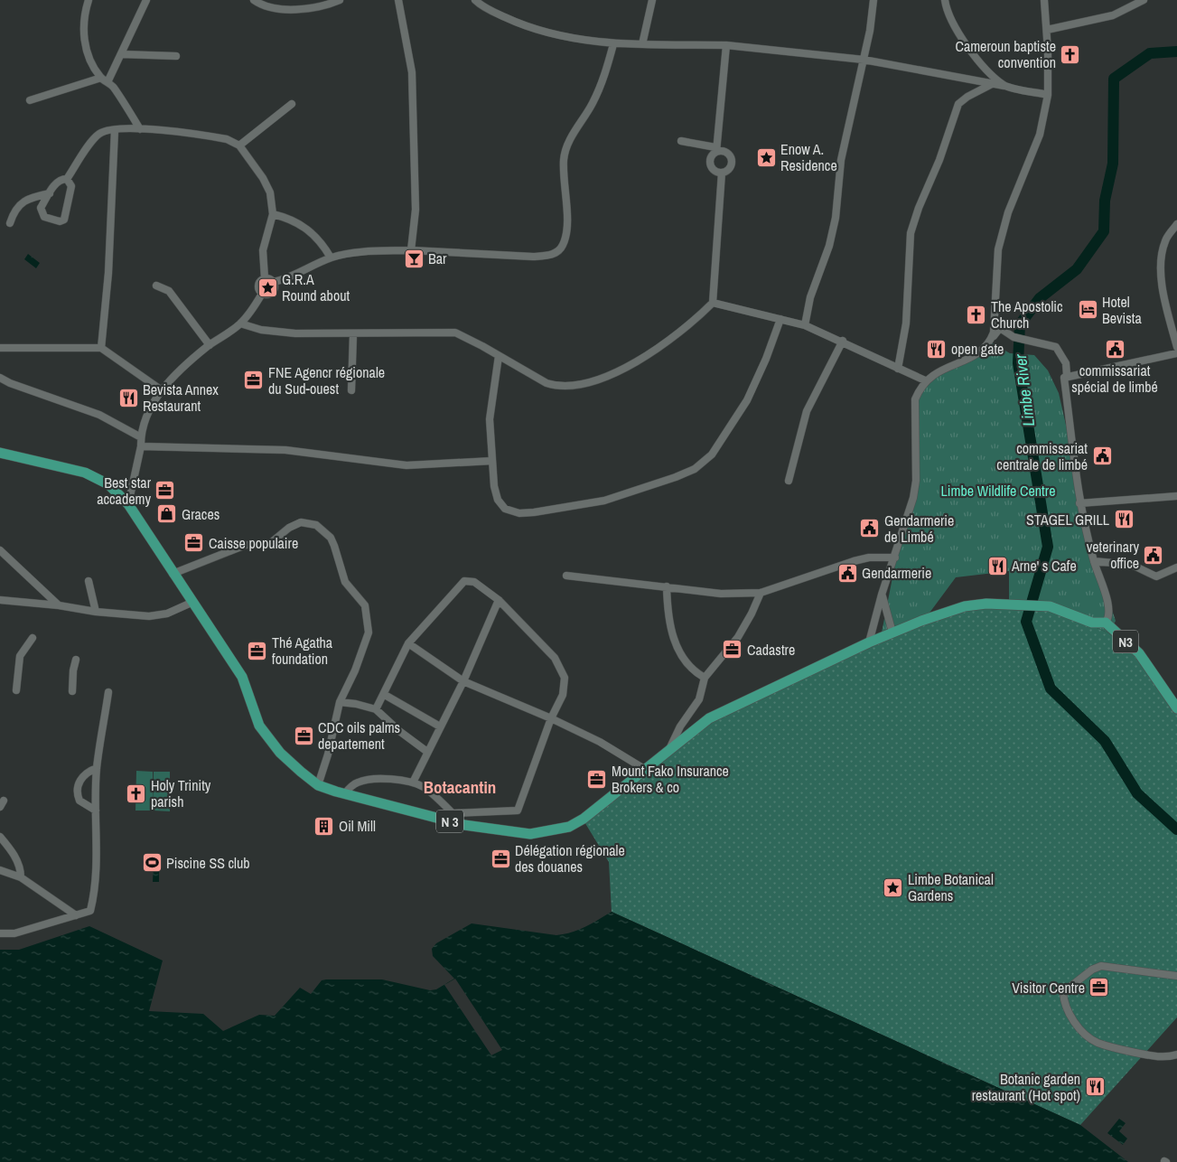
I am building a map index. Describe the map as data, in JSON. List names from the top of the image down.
{
  "streets": {
    "highway": ["N3", "N 3"]
  },
  "crossings": [
    ["N3", "N 3"]
  ],
  "districts": ["Botacantin"],
  "water": ["Limbe River"],
  "parks": ["Limbe Wildlife Centre"],
  "places": {
    "church": ["Cameroun baptiste convention", "The Apostolic Church", "Holy Trinity parish"],
    "place": ["Enow A. Residence", "G.R.A Round about", "Limbe Botanical Gardens"],
    "bar": ["Bar"],
    "hotel": ["Hotel Bevista"],
    "restaurant": [
      "open gate",
      "Bevista Annex Restaurant",
      "STAGEL GRILL",
      "Arne' s Cafe",
      "Botanic garden restaurant (Hot spot)"
    ],
    "public building": [
      "commissariat spécial de limbé",
      "commissariat centrale de limbé",
      "Gendarmerie de Limbé",
      "veterinary office",
      "Gendarmerie"
    ],
    "office": [
      "FNE Agencr régionale du Sud-ouest",
      "Best star accademy",
      "Caisse populaire",
      "Cadastre",
      "Thé Agatha foundation",
      "CDC oils palms departement",
      "Mount Fako Insurance Brokers & co",
      "Délégation régionale des douanes",
      "Visitor Centre"
    ],
    "shop": ["Graces"],
    "building": ["Oil Mill"],
    "sports": ["Piscine SS club"]
  }
}
